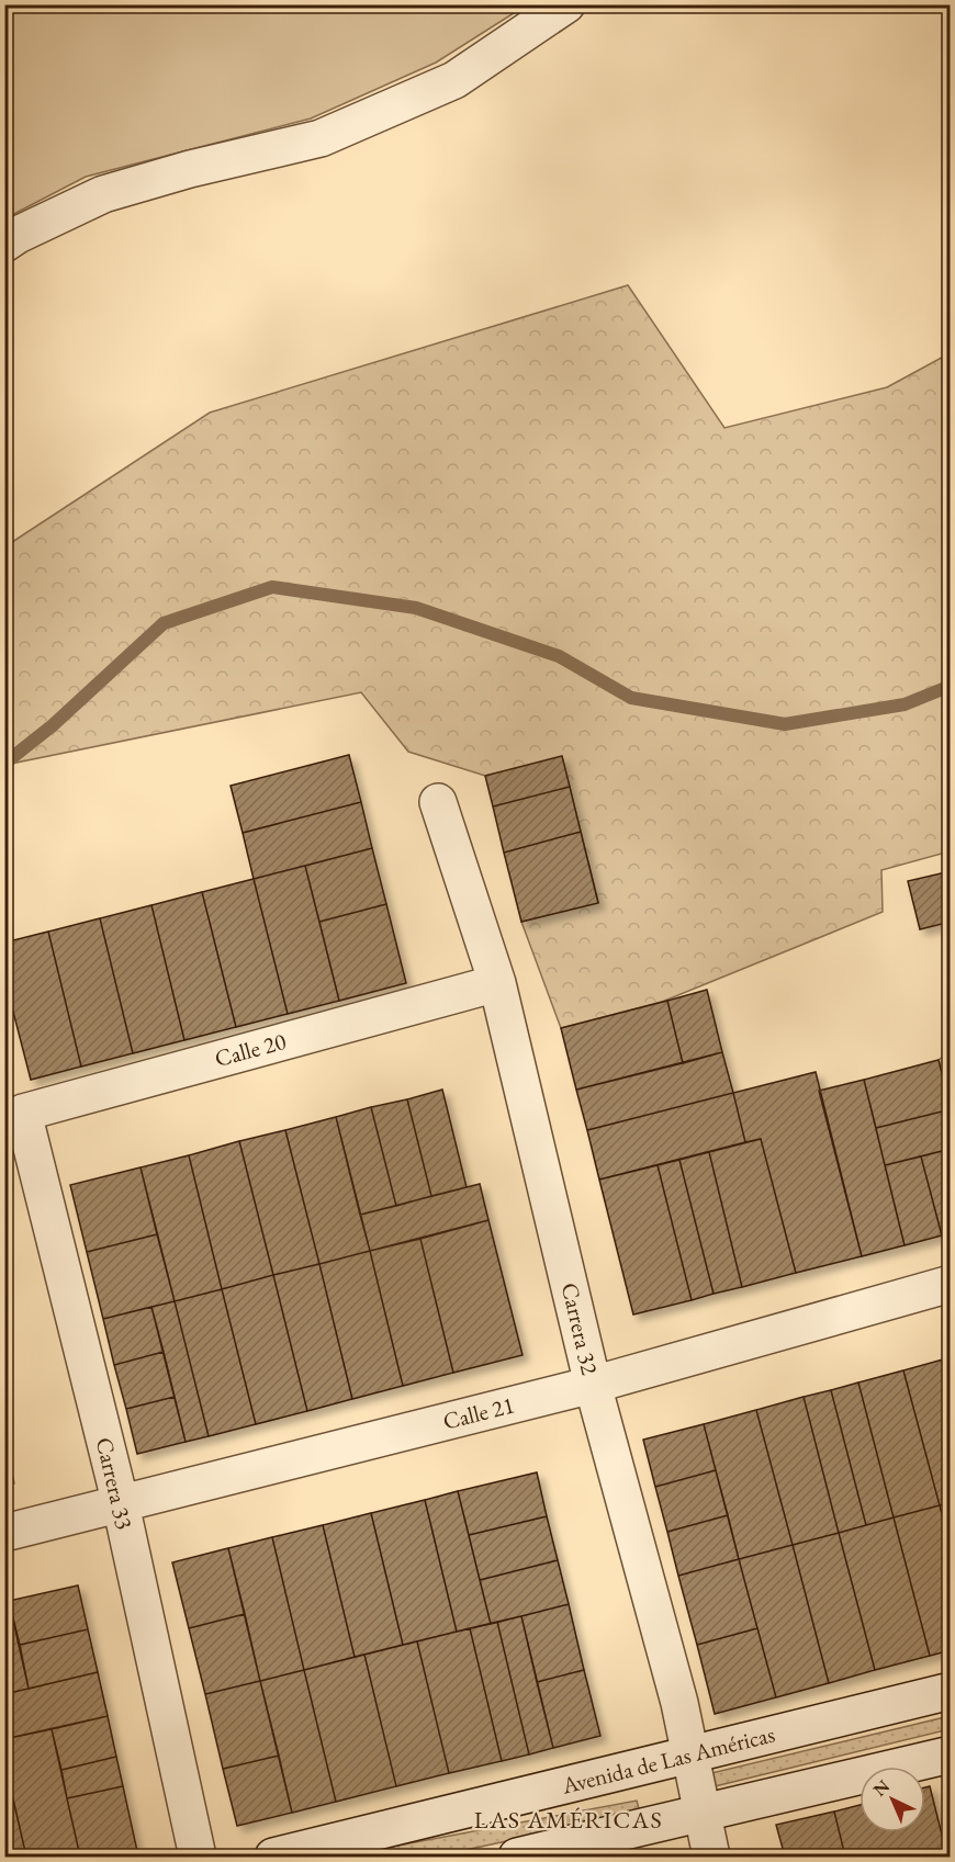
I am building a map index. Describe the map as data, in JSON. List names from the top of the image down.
{
  "streets": {
    "street": [
      "Calle 20",
      "Carrera 32",
      "Calle 21",
      "Carrera 33",
      "Avenida de Las Américas"
    ]
  },
  "crossings": [
    ["Calle 20", "Carrera 32"],
    ["Calle 20", "Carrera 33"],
    ["Carrera 32", "Calle 21"],
    ["Carrera 32", "Avenida de Las Américas"],
    ["Calle 21", "Carrera 33"]
  ],
  "districts": ["LAS AMÉRICAS"],
  "north": "top left"
}
